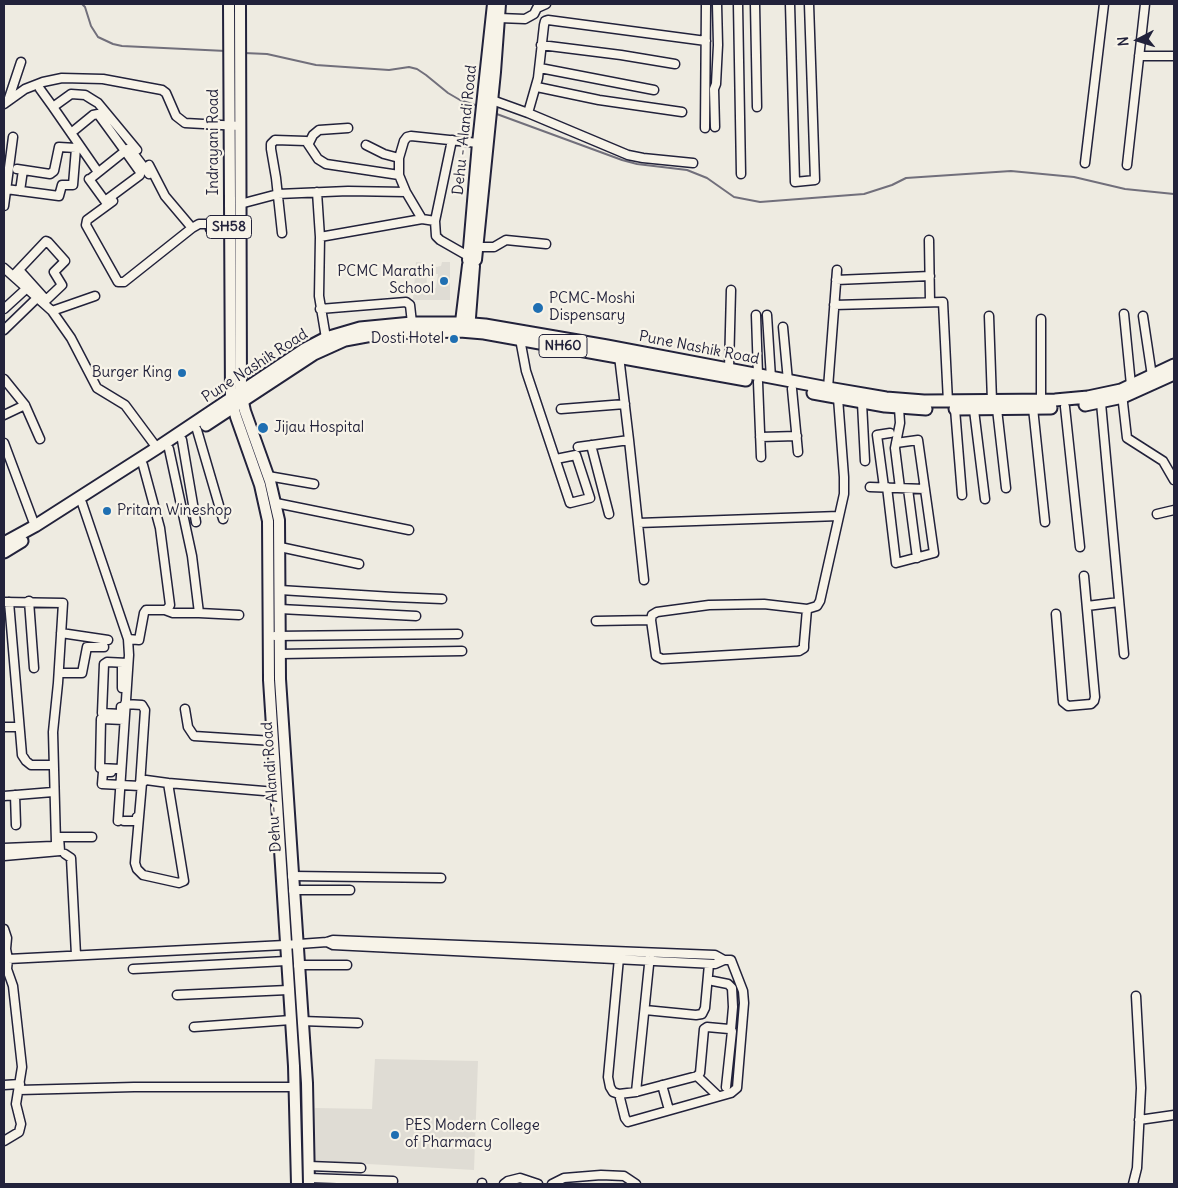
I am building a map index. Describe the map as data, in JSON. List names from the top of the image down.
{
  "streets": {
    "highway": ["NH60", "Pune Nashik Road"],
    "main road": ["Dehu - Alandi Road", "Indrayani Road", "SH58"]
  },
  "crossings": [
    ["Dehu - Alandi Road", "Indrayani Road"],
    ["Dehu - Alandi Road", "Pune Nashik Road"],
    ["Indrayani Road", "Pune Nashik Road"]
  ],
  "places": [
    "PCMC Marathi School",
    "PCMC-Moshi Dispensary",
    "Dosti Hotel",
    "Burger King",
    "Jijau Hospital",
    "Pritam Wineshop",
    "PES Modern College of Pharmacy"
  ],
  "north": "left"
}
